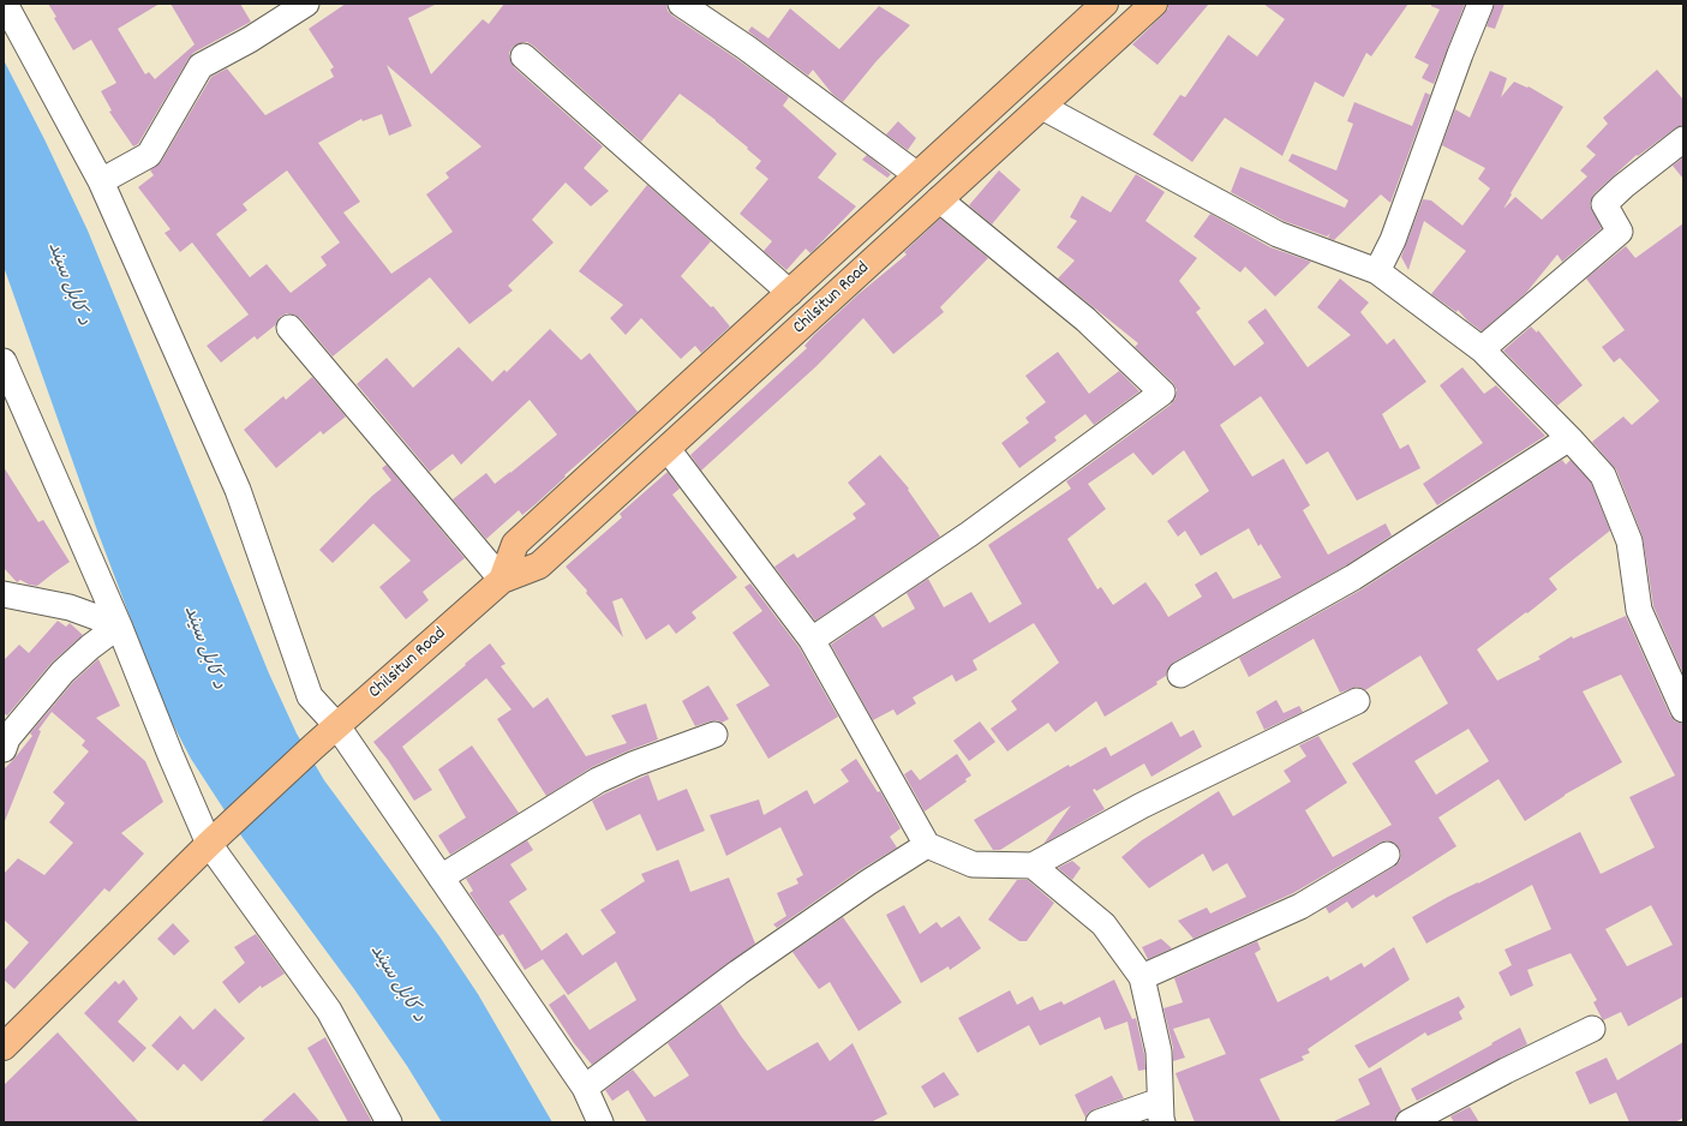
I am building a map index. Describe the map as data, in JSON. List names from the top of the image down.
{
  "streets": {
    "main road": ["Chilsitun Road"]
  },
  "water": ["د کابل سيند"]
}
